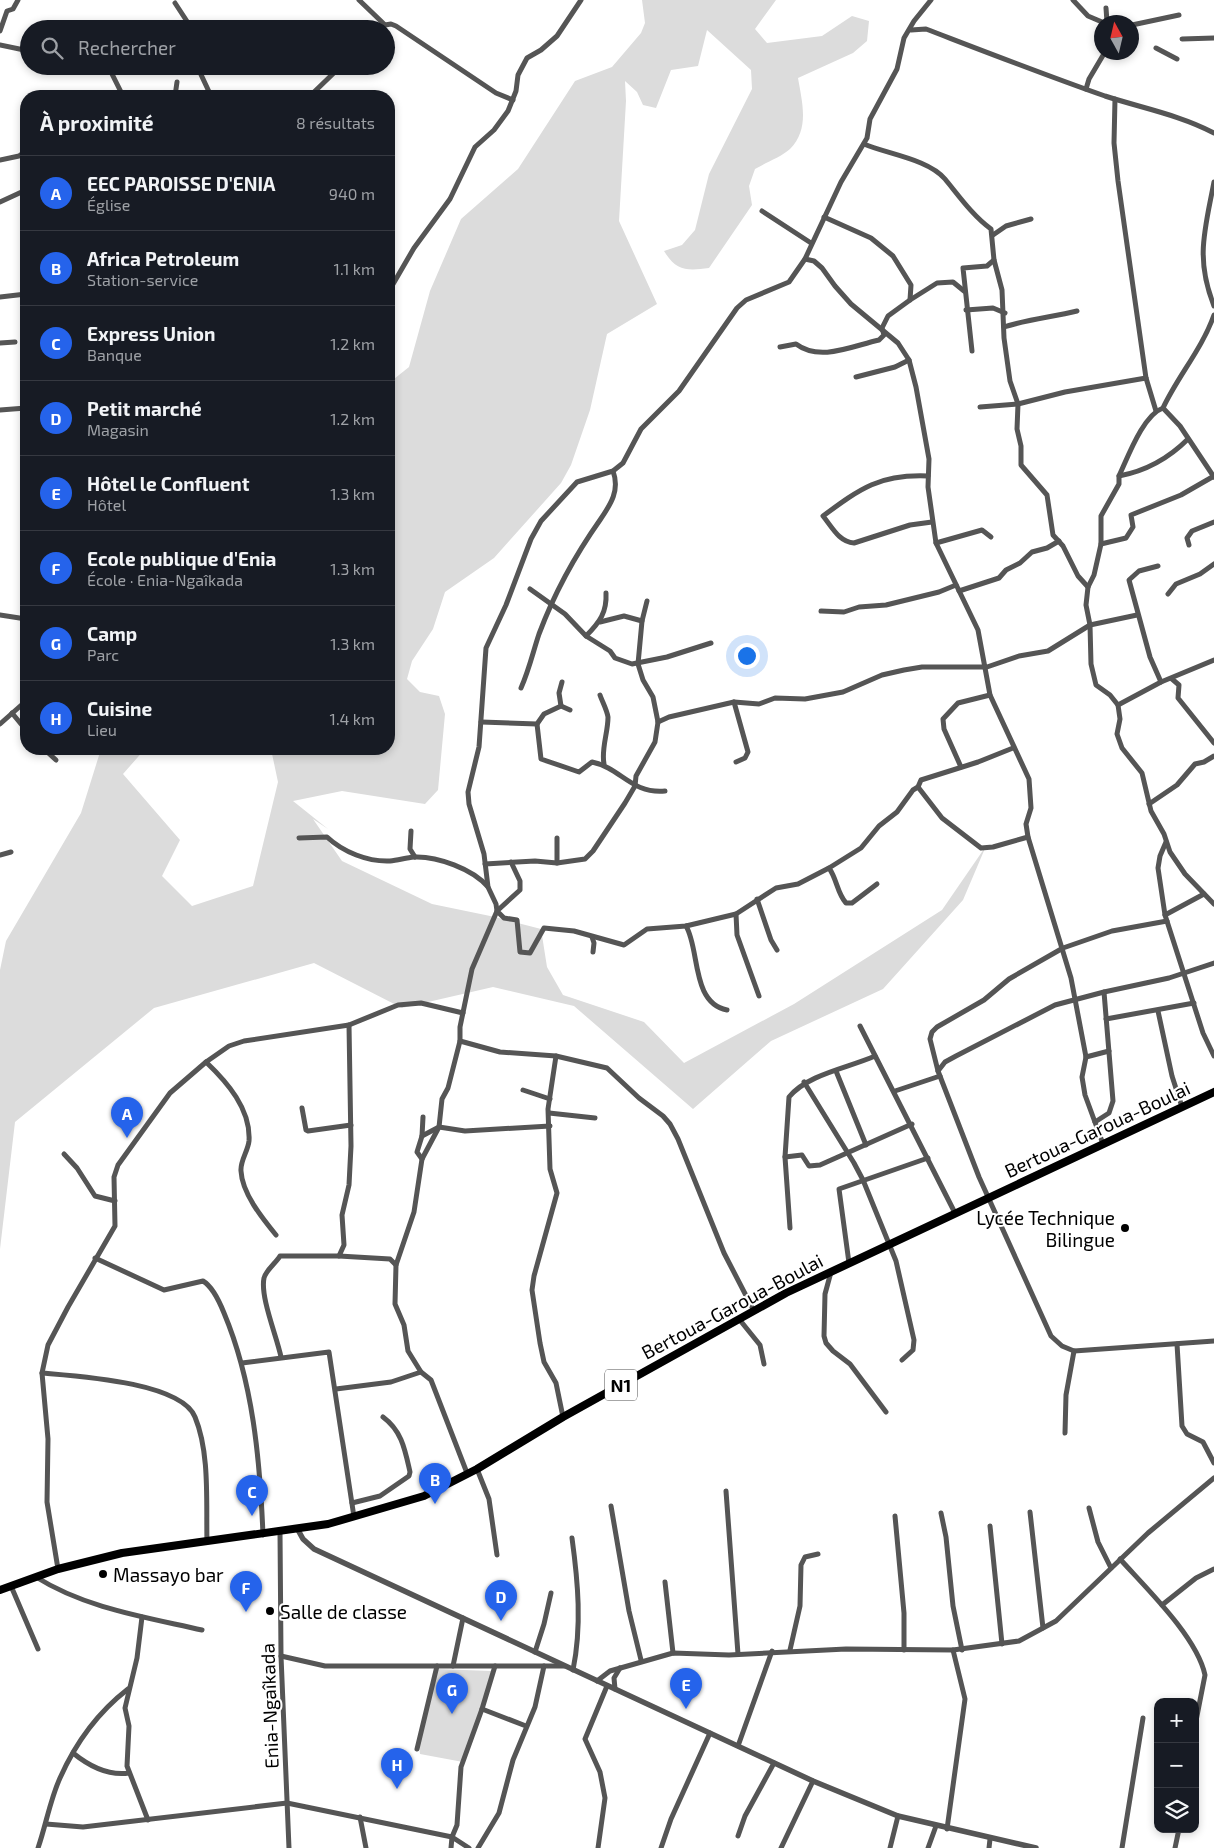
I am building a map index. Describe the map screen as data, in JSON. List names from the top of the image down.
{
  "streets": {
    "highway": ["Bertoua-Garoua-Boulai", "N1"],
    "street": ["Enia-Ngaîkada"]
  },
  "crossings": [
    ["Bertoua-Garoua-Boulai", "Enia-Ngaîkada"]
  ],
  "places": ["Lycée Technique Bilingue", "Massayo bar", "Salle de classe"],
  "north": "top",
  "page": {
    "search": "Rechercher",
    "heading": ["À proximité", "8 résultats"],
    "list": [
      {
        "mark": "A",
        "name": "EEC PAROISSE D'ENIA",
        "note": "Église",
        "value": "940 m"
      },
      {
        "mark": "B",
        "name": "Africa Petroleum",
        "note": "Station-service",
        "value": "1.1 km"
      },
      {
        "mark": "C",
        "name": "Express Union",
        "note": "Banque",
        "value": "1.2 km"
      },
      {
        "mark": "D",
        "name": "Petit marché",
        "note": "Magasin",
        "value": "1.2 km"
      },
      {
        "mark": "E",
        "name": "Hôtel le Confluent",
        "note": "Hôtel",
        "value": "1.3 km"
      },
      {
        "mark": "F",
        "name": "Ecole publique d'Enia",
        "note": "École · Enia-Ngaîkada",
        "value": "1.3 km"
      },
      {
        "mark": "G",
        "name": "Camp",
        "note": "Parc",
        "value": "1.3 km"
      },
      {
        "mark": "H",
        "name": "Cuisine",
        "note": "Lieu",
        "value": "1.4 km"
      }
    ],
    "pins": [
      "A",
      "B",
      "C",
      "F",
      "D",
      "E",
      "G",
      "H"
    ],
    "map_buttons": ["+", "−"]
  }
}
